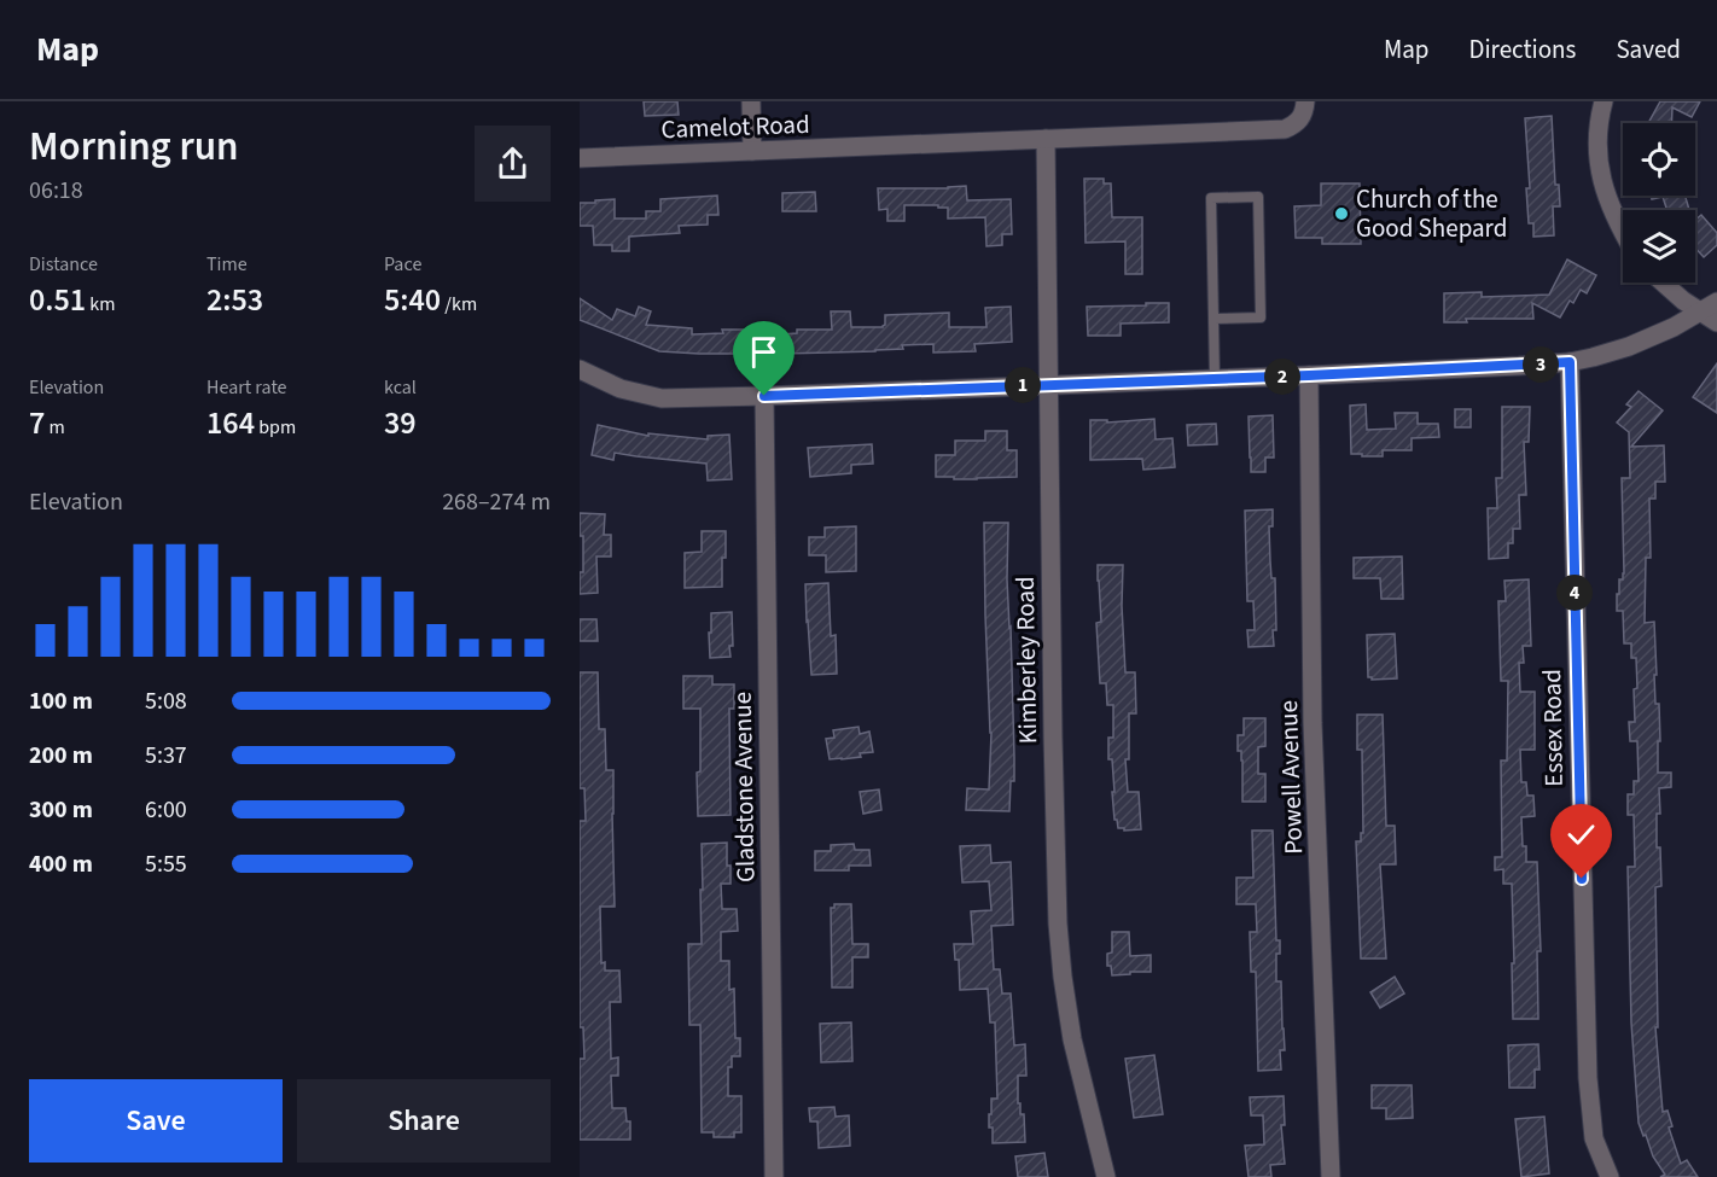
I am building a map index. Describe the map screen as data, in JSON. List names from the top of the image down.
{
  "streets": {
    "street": [
      "Camelot Road",
      "Kimberley Road",
      "Essex Road",
      "Powell Avenue",
      "Gladstone Avenue"
    ]
  },
  "crossings": [
    ["Camelot Road", "Kimberley Road"]
  ],
  "places": ["Church of the Good Shepard"],
  "page": {
    "header": "Map",
    "nav": ["Map", "Directions", "Saved"],
    "heading": ["Morning run", "06:18"],
    "stats": [
      ["Distance", "0.51 km"],
      ["Time", "2:53"],
      ["Pace", "5:40 /km"],
      ["Elevation", "7 m"],
      ["Heart rate", "164 bpm"],
      ["kcal", "39"]
    ],
    "pins": [
      "3",
      "2",
      "1",
      "4"
    ],
    "chart": ["Elevation", "268–274 m"],
    "list": [
      {
        "name": "100 m",
        "note": "5:08"
      },
      {
        "name": "200 m",
        "note": "5:37"
      },
      {
        "name": "300 m",
        "note": "6:00"
      },
      {
        "name": "400 m",
        "note": "5:55"
      }
    ],
    "buttons": ["Save", "Share"]
  }
}
